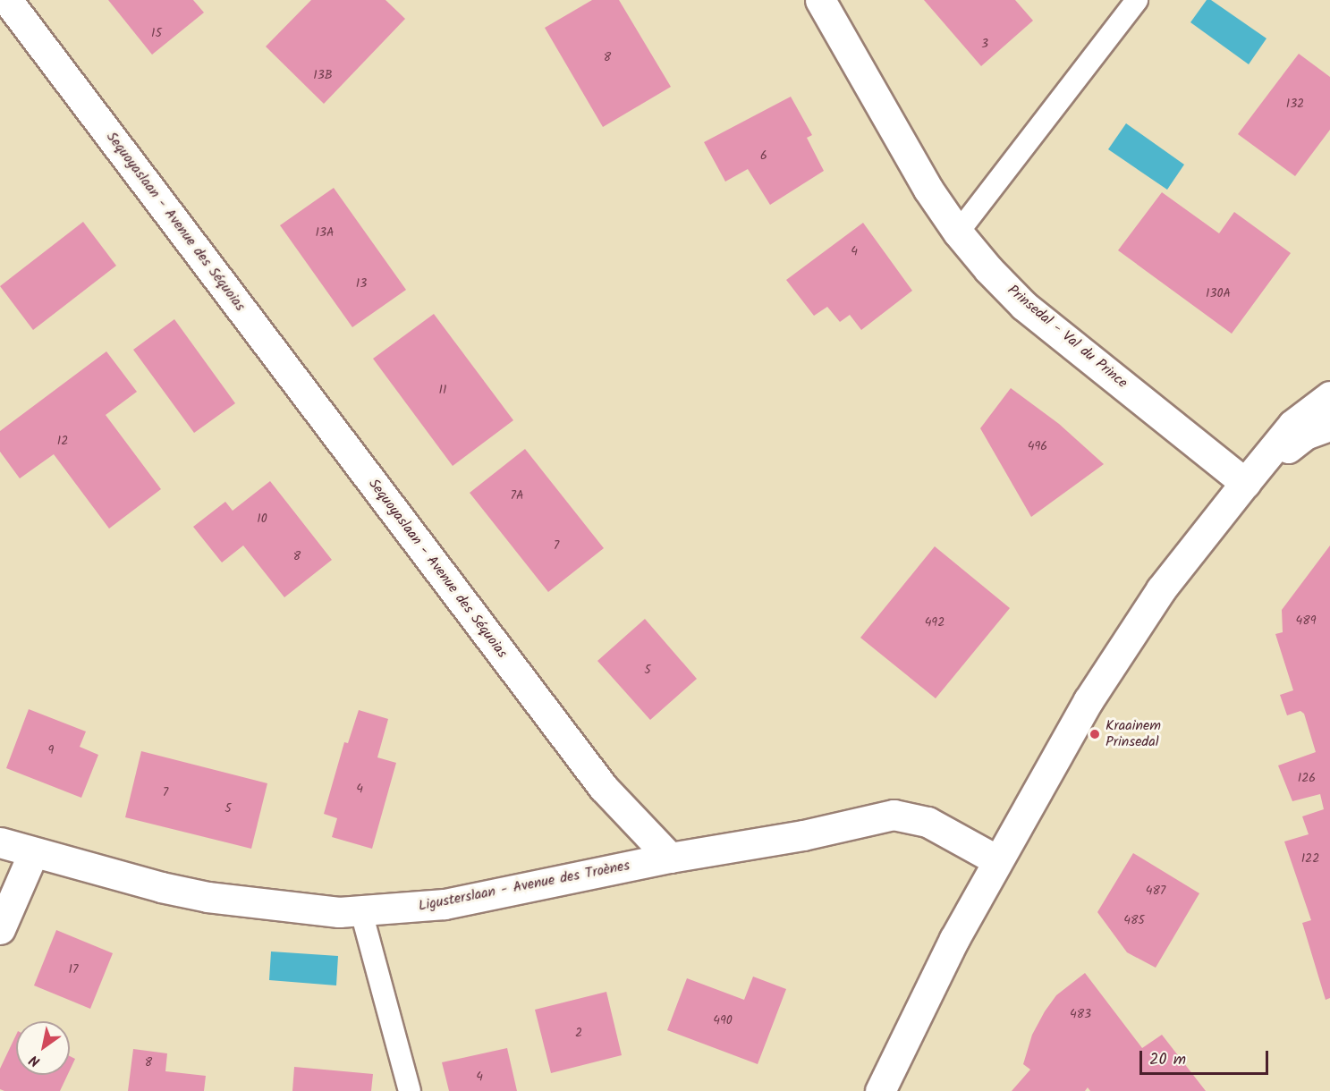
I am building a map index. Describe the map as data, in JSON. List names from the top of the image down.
{
  "streets": {
    "street": ["Sequoyaslaan - Avenue des Séquoias", "Prinsedal - Val du Prince", "Ligusterslaan - Avenue des Troènes"]
  },
  "crossings": [
    ["Sequoyaslaan - Avenue des Séquoias", "Ligusterslaan - Avenue des Troènes"]
  ],
  "places": ["Kraainem Prinsedal"],
  "house_numbers": [
    "15",
    "3",
    "8",
    "13B",
    "132",
    "6",
    "13A",
    "4",
    "13",
    "130A",
    "11",
    "12",
    "496",
    "7A",
    "10",
    "7",
    "8",
    "489",
    "492",
    "5",
    "9",
    "126",
    "4",
    "7",
    "5",
    "122",
    "487",
    "485",
    "17",
    "483",
    "490",
    "2",
    "8",
    "4"
  ],
  "scale_bar": "20 m",
  "north": "bottom left"
}
